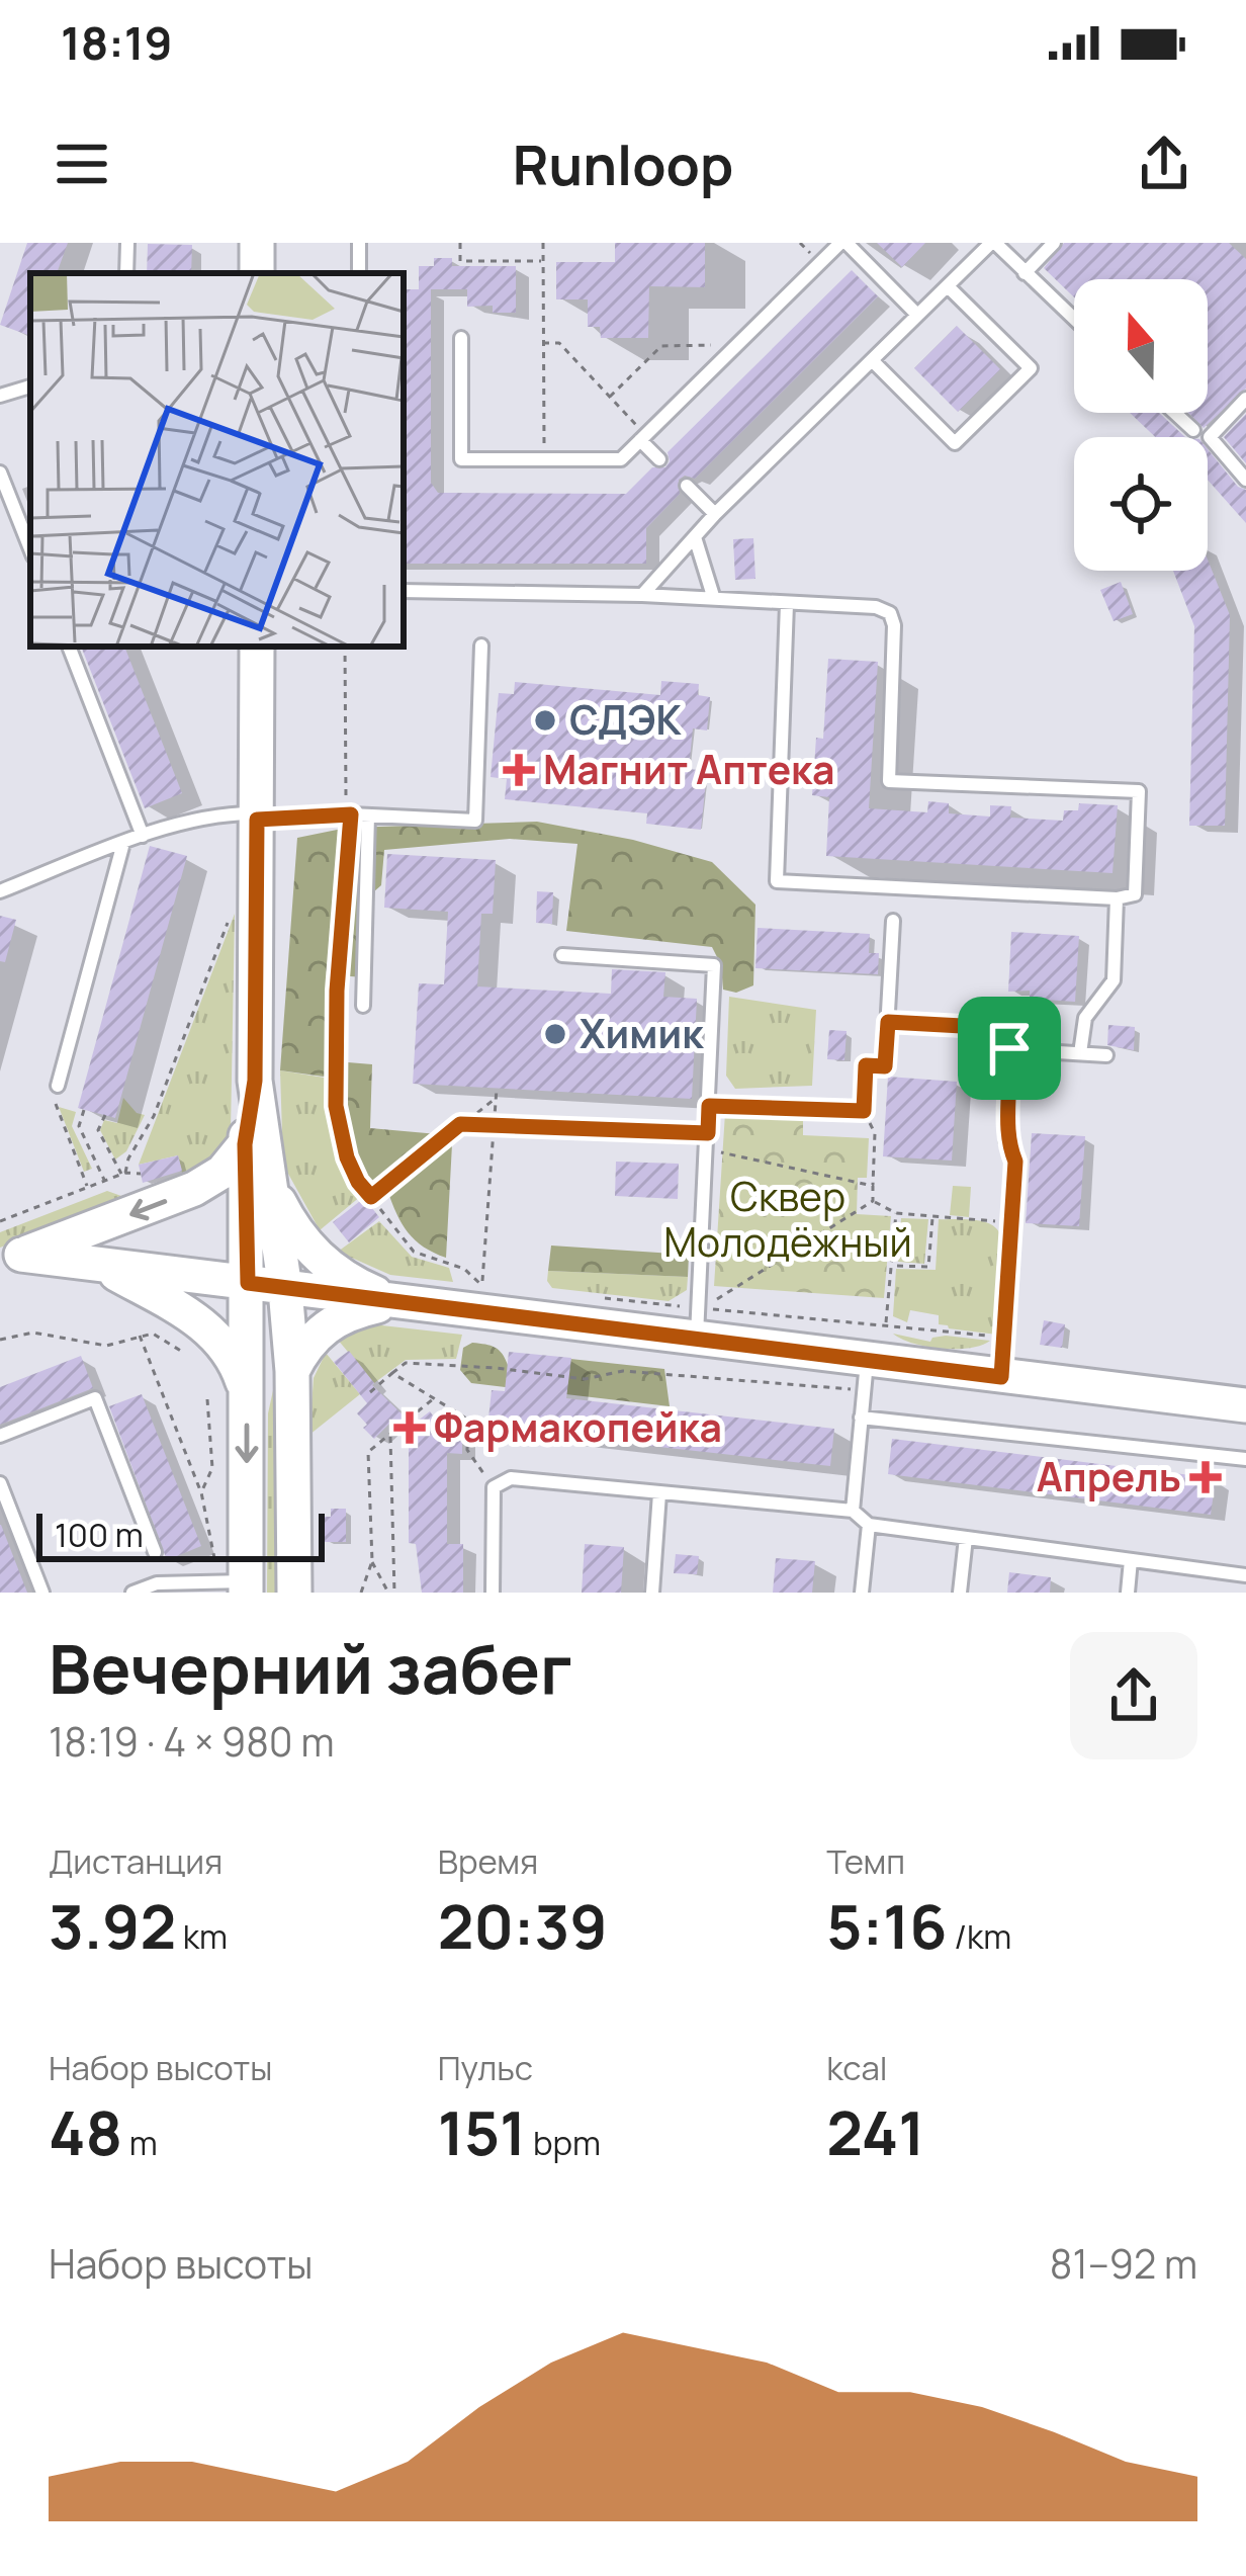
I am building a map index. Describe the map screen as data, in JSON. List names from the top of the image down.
{
  "parks": ["Сквер Молодёжный"],
  "places": {
    "other": ["СДЭК", "Химик"],
    "health": ["Магнит Аптека", "Фармакопейка", "Апрель"]
  },
  "scale_bar": "100 m",
  "north": "top",
  "page": {
    "status": "18:19",
    "header": "Runloop",
    "scale": "100 m",
    "heading": ["Вечерний забег", "18:19 · 4 × 980 m"],
    "stats": [
      ["Дистанция", "3.92 km"],
      ["Время", "20:39"],
      ["Темп", "5:16 /km"],
      ["Набор высоты", "48 m"],
      ["Пульс", "151 bpm"],
      ["kcal", "241"]
    ],
    "chart": ["Набор высоты", "81–92 m"]
  }
}
